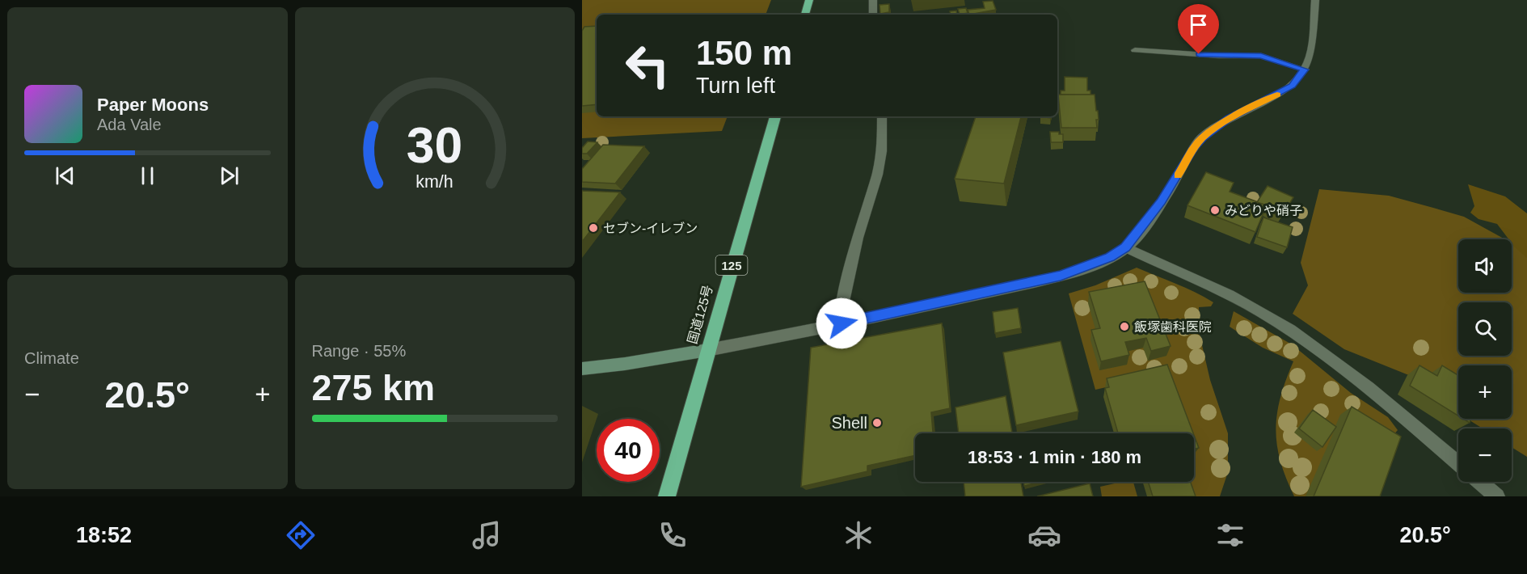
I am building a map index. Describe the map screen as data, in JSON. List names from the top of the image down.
{
  "streets": {
    "highway": ["125", "国道125号"]
  },
  "places": [
    "みどりや硝子",
    "セブン-イレブン",
    "飯塚歯科医院",
    "Shell"
  ],
  "page": {
    "turn": ["150 m", "Turn left"],
    "song": ["Paper Moons", "Ada Vale"],
    "map_buttons": ["+", "−"],
    "tile": [
      "Climate",
      ["Range · 55%", "275 km"]
    ],
    "heat": ["−", "20.5°", "+"],
    "limit": "40",
    "trip": "18:53 · 1 min · 180 m",
    "tabs": ["18:52", "20.5°"],
    "gauge": ["30", "km/h"]
  }
}
